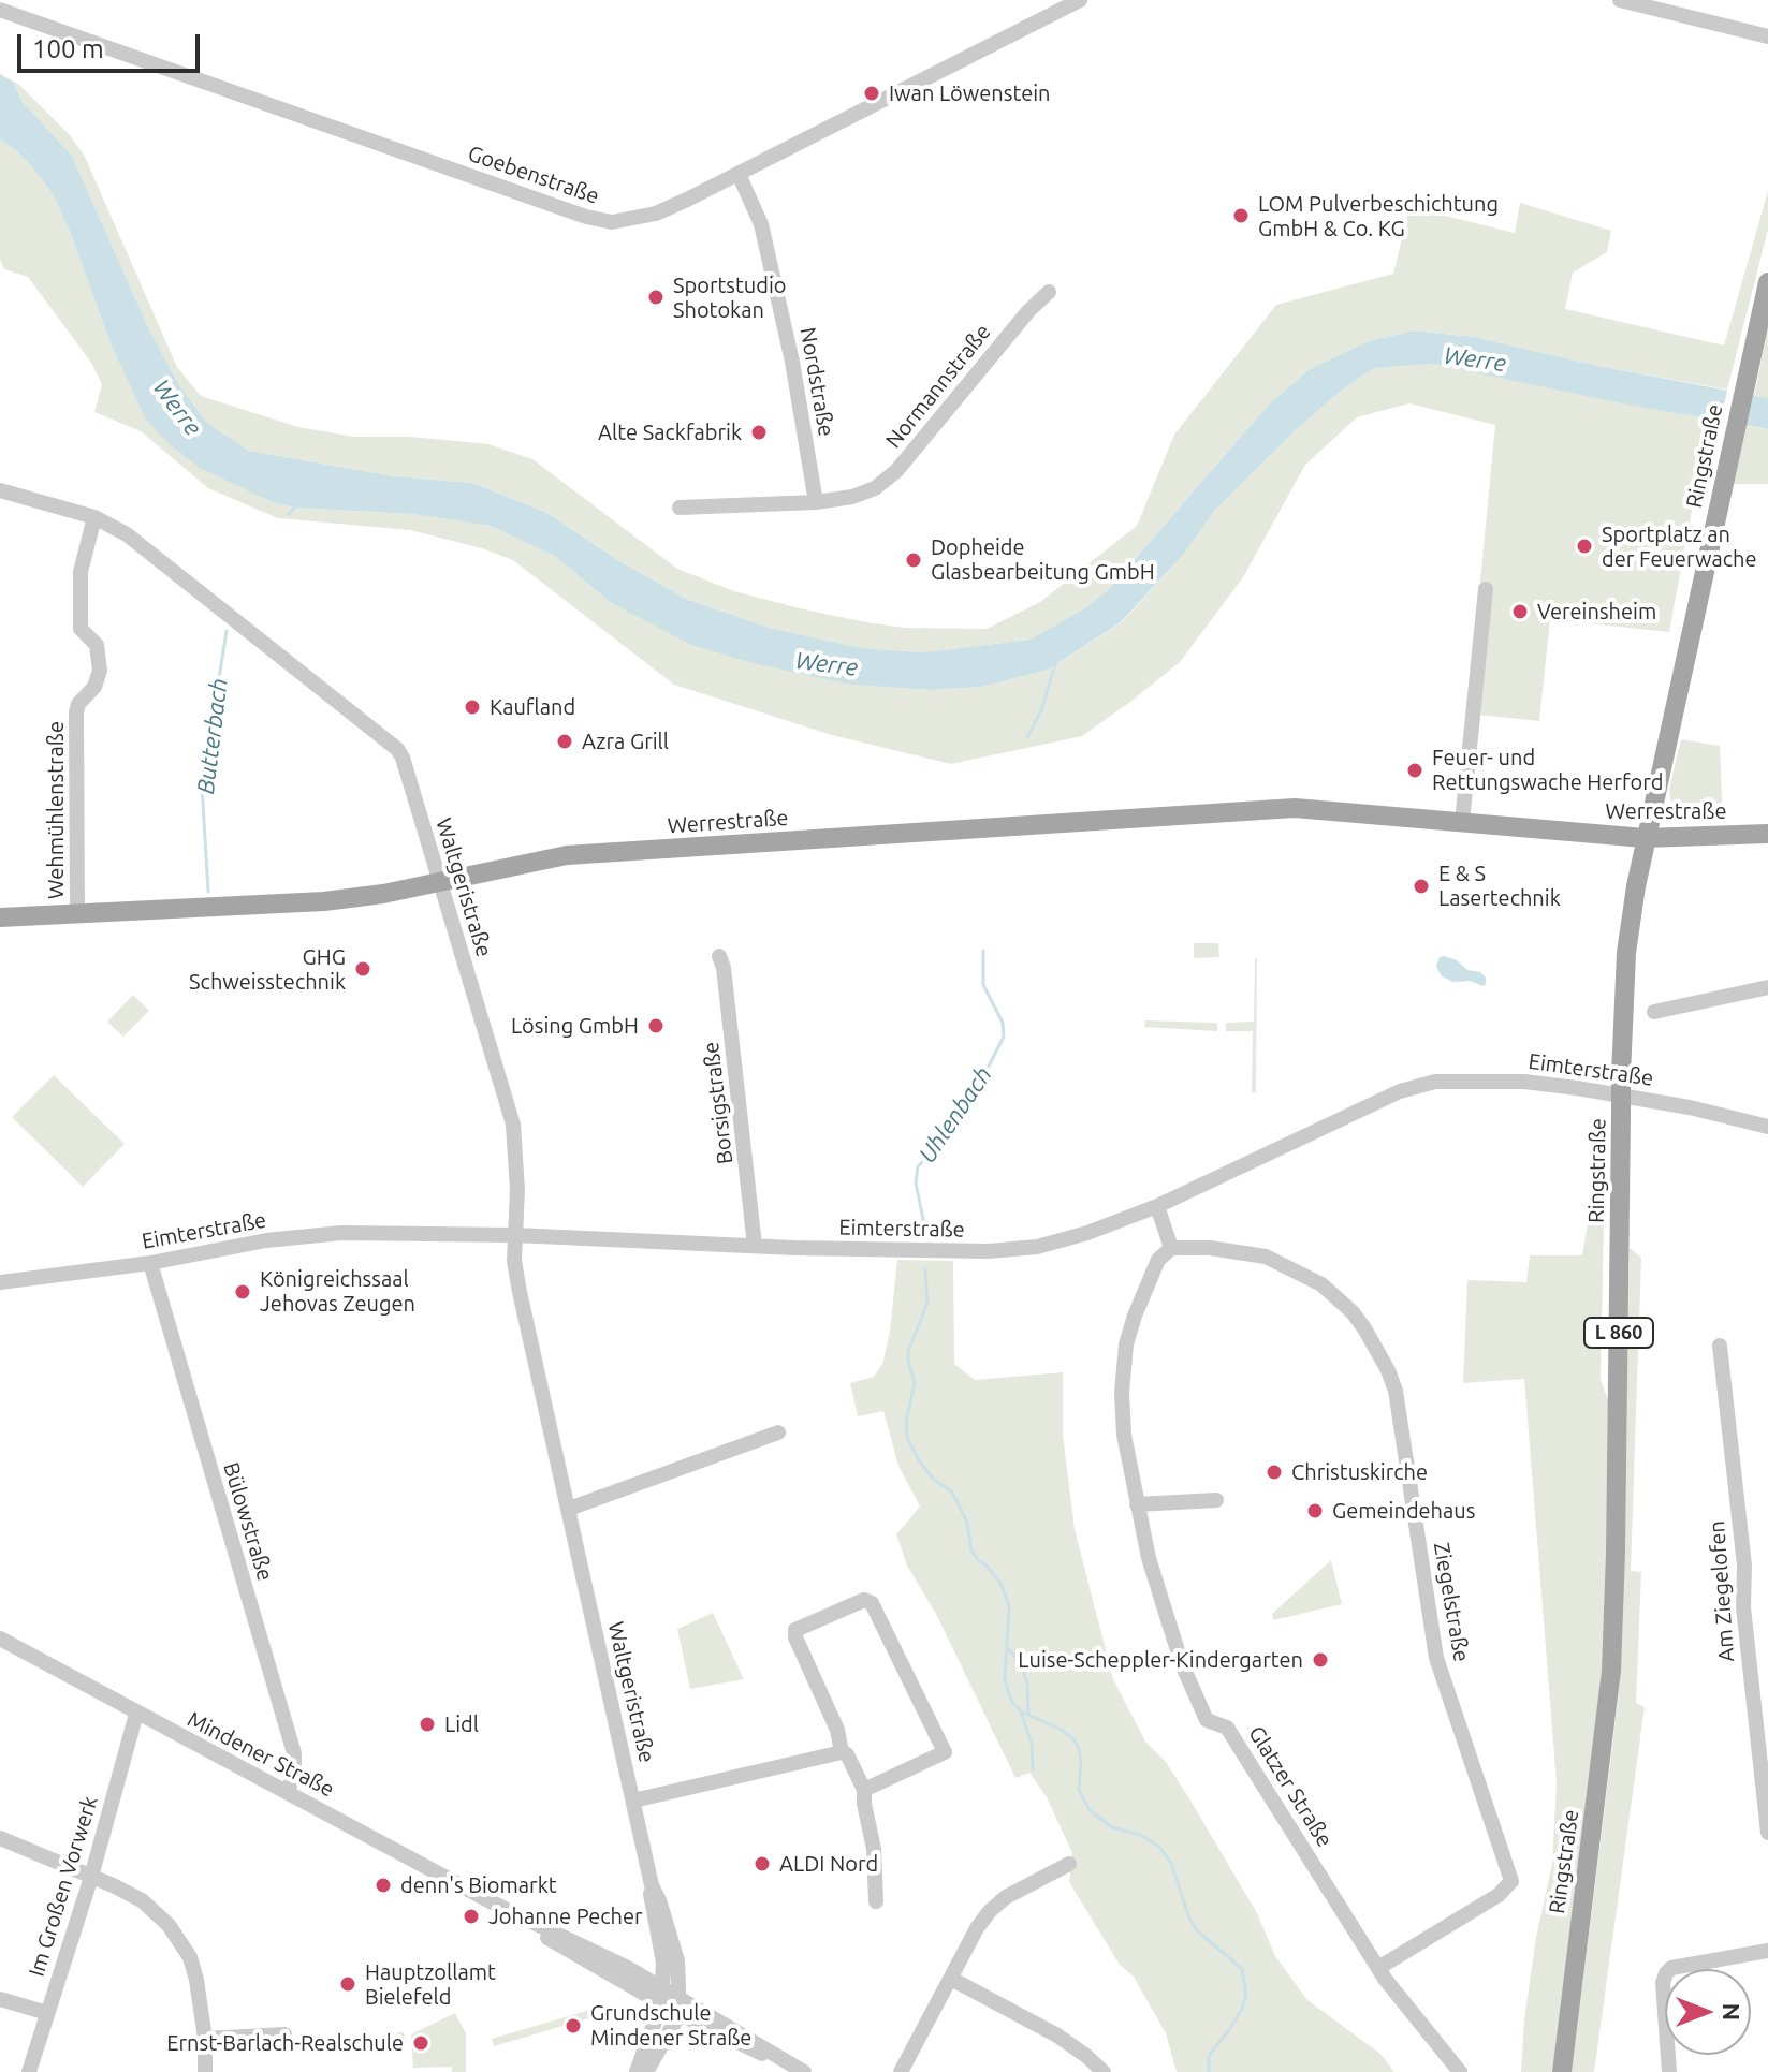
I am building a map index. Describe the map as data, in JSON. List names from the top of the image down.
{
  "streets": {
    "main road": ["Ringstraße", "Werrestraße", "L 860"],
    "street": [
      "Goebenstraße",
      "Nordstraße",
      "Normannstraße",
      "Wehmühlenstraße",
      "Waltgeristraße",
      "Eimterstraße",
      "Borsigstraße",
      "Bülowstraße",
      "Am Ziegelofen",
      "Ziegelstraße",
      "Mindener Straße",
      "Glatzer Straße",
      "Im Großen Vorwerk"
    ]
  },
  "crossings": [
    ["Goebenstraße", "Nordstraße"],
    ["Nordstraße", "Normannstraße"],
    ["Ringstraße", "Werrestraße"],
    ["Wehmühlenstraße", "Werrestraße"],
    ["Wehmühlenstraße", "Waltgeristraße"],
    ["Werrestraße", "Waltgeristraße"],
    ["Waltgeristraße", "Eimterstraße"],
    ["Waltgeristraße", "Mindener Straße"],
    ["Eimterstraße", "Borsigstraße"],
    ["Eimterstraße", "Bülowstraße"],
    ["Bülowstraße", "Mindener Straße"],
    ["Ziegelstraße", "Glatzer Straße"],
    ["Mindener Straße", "Im Großen Vorwerk"]
  ],
  "water": ["Werre", "Butterbach", "Uhlenbach"],
  "places": [
    "Iwan Löwenstein",
    "LOM Pulverbeschichtung GmbH & Co. KG",
    "Sportstudio Shotokan",
    "Alte Sackfabrik",
    "Sportplatz an der Feuerwache",
    "Dopheide Glasbearbeitung GmbH",
    "Vereinsheim",
    "Kaufland",
    "Azra Grill",
    "Feuer- und Rettungswache Herford",
    "E & S Lasertechnik",
    "GHG Schweisstechnik",
    "Lösing GmbH",
    "Königreichssaal Jehovas Zeugen",
    "Christuskirche",
    "Gemeindehaus",
    "Luise-Scheppler-Kindergarten",
    "Lidl",
    "ALDI Nord",
    "denn's Biomarkt",
    "Johanne Pecher",
    "Hauptzollamt Bielefeld",
    "Grundschule Mindener Straße",
    "Ernst-Barlach-Realschule"
  ],
  "scale_bar": "100 m",
  "north": "right"
}
